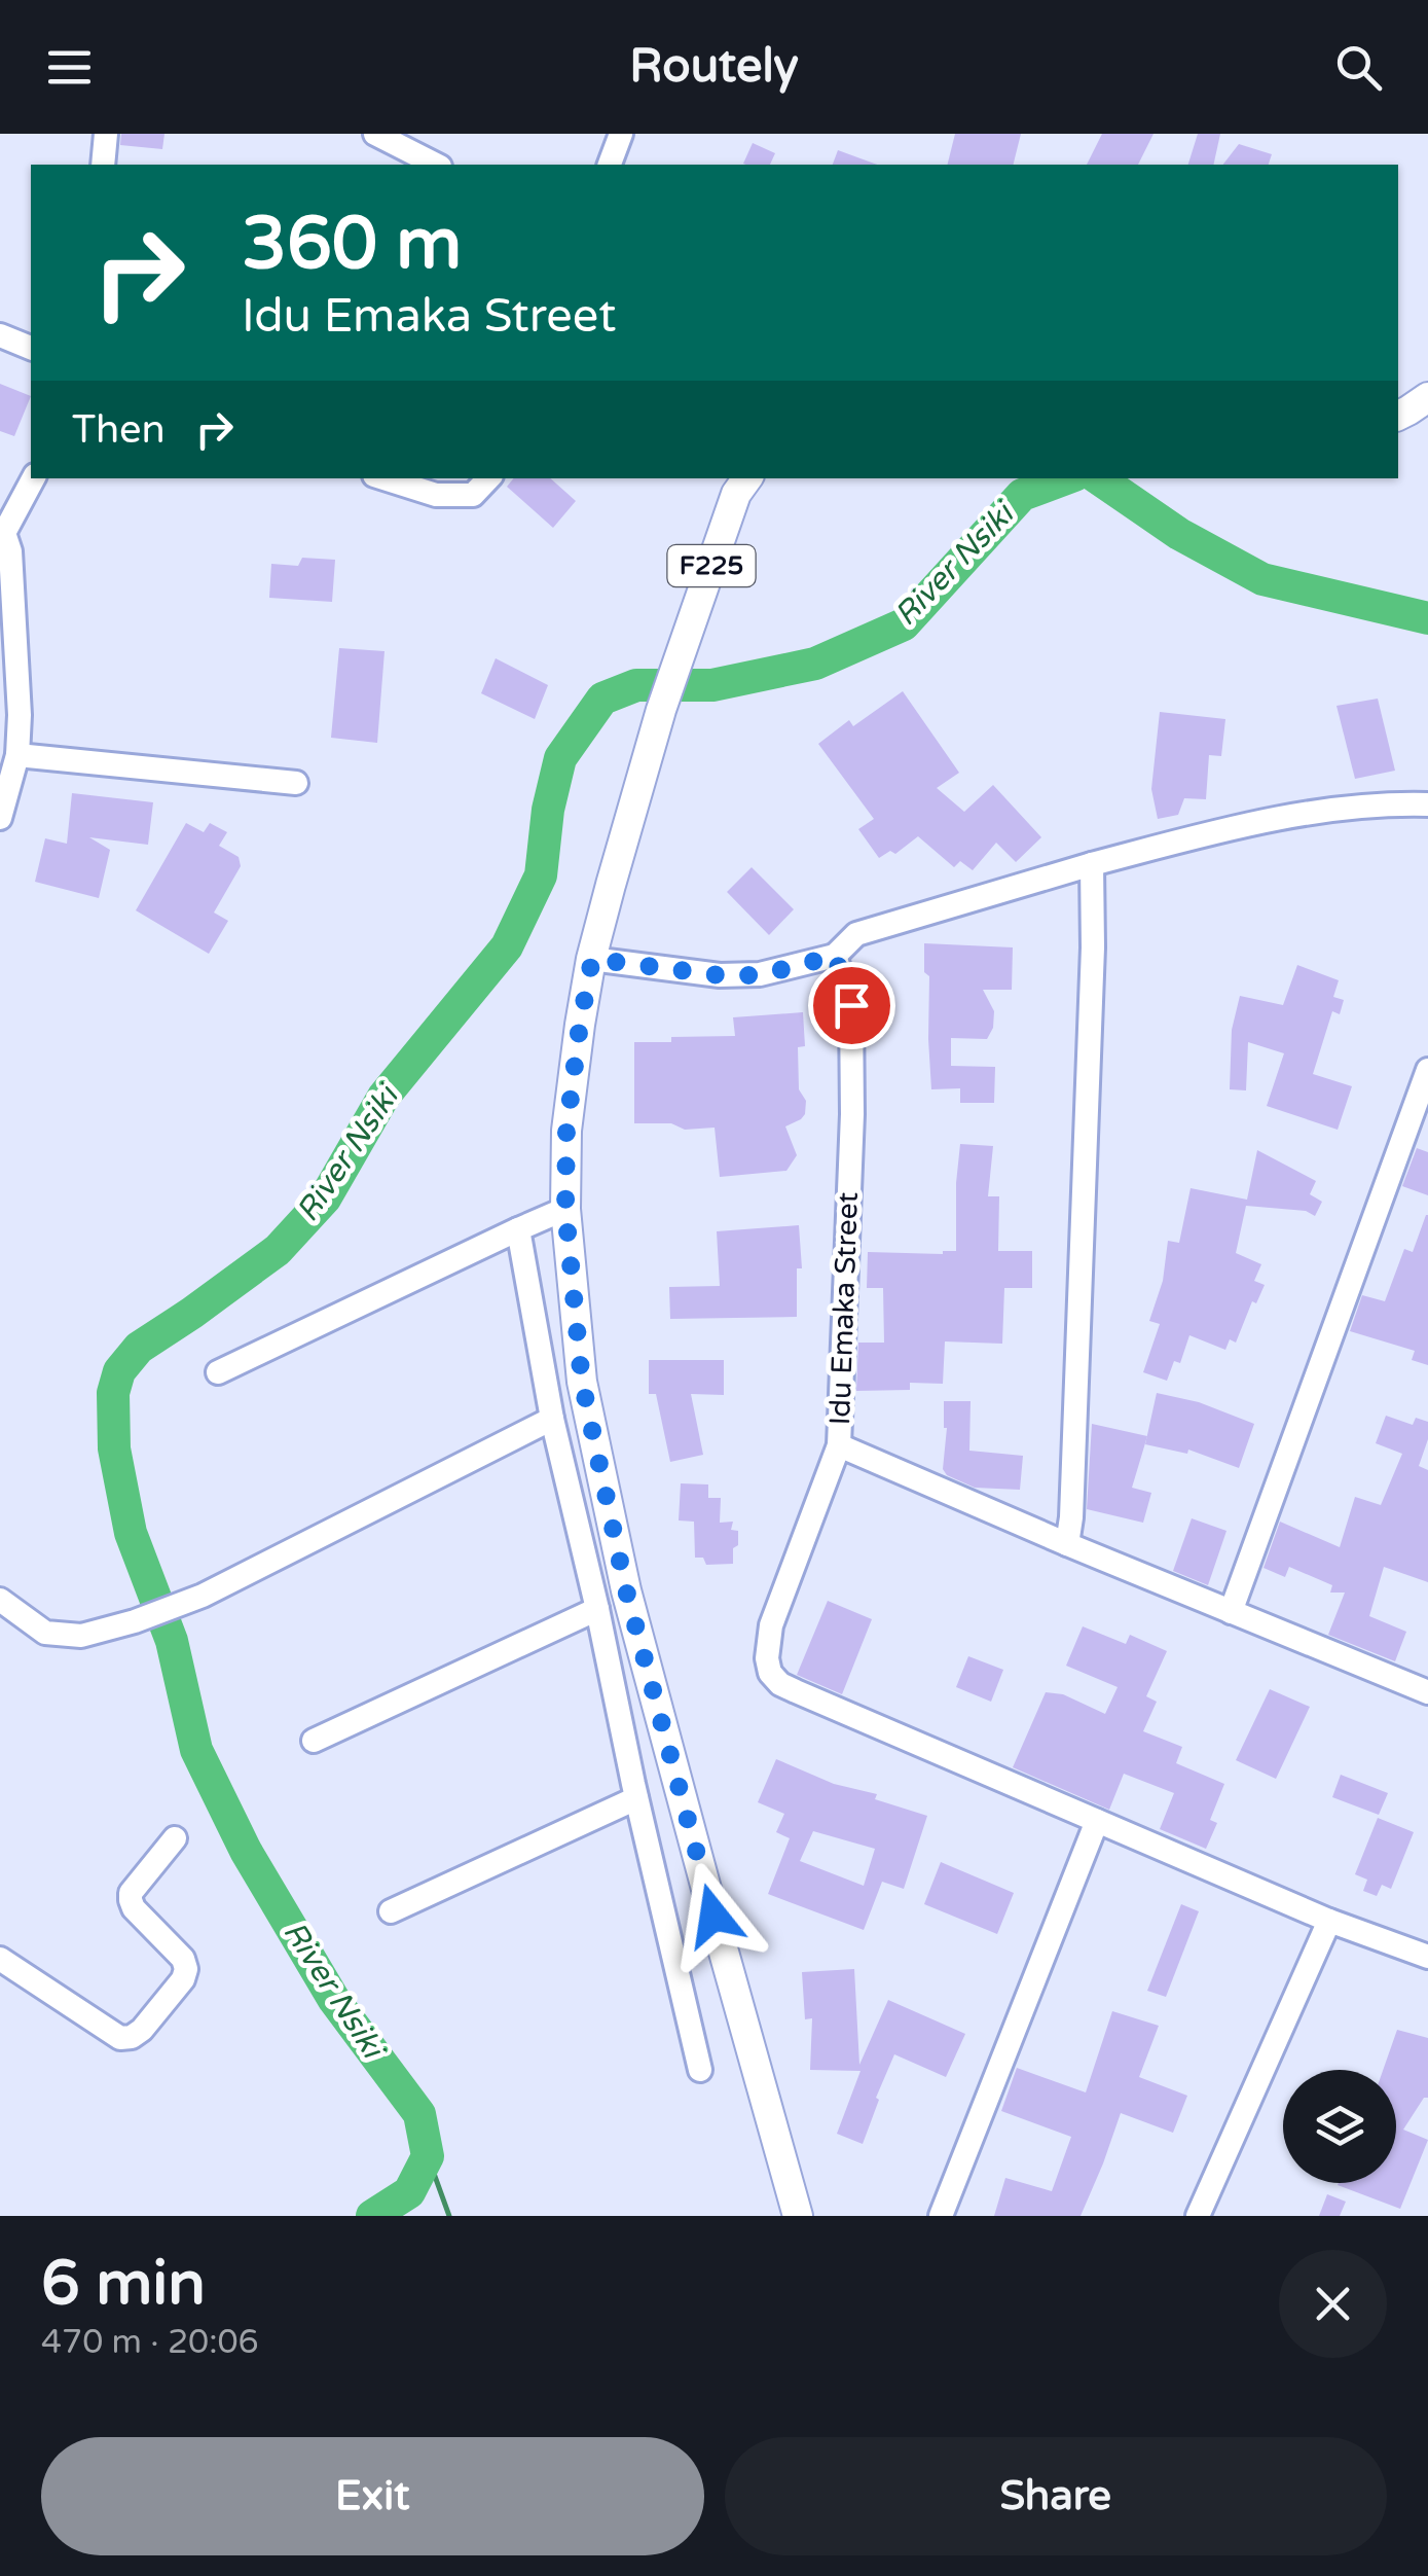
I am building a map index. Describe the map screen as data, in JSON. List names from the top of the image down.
{
  "streets": {
    "main road": ["F225"],
    "street": ["Idu Emaka Street"]
  },
  "water": ["River Nsiki"],
  "page": {
    "header": "Routely",
    "turn": ["360 m", "Idu Emaka Street"],
    "then": "Then",
    "heading": ["6 min", "470 m · 20:06"],
    "buttons": ["Exit", "Share"]
  }
}
